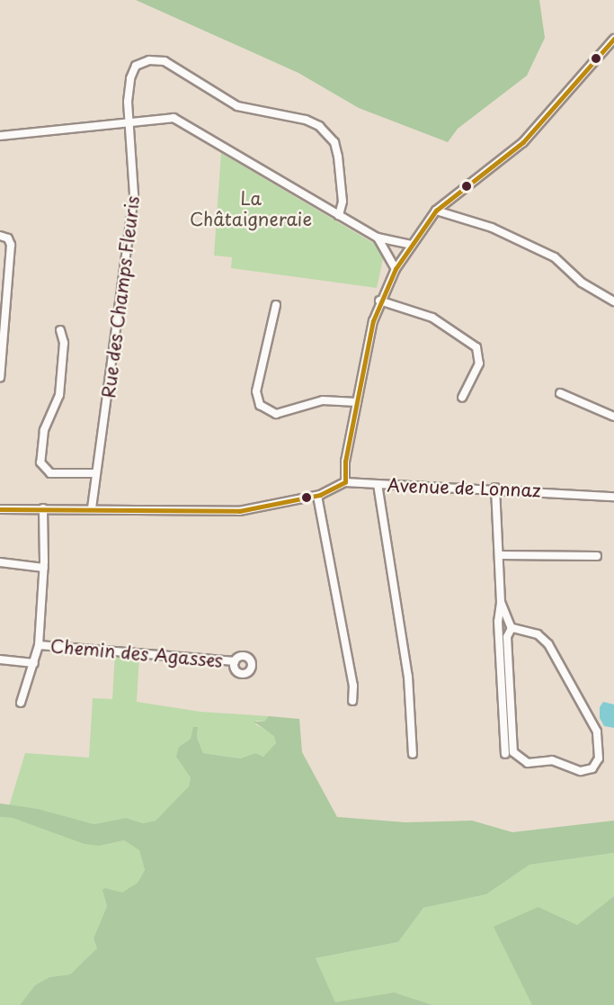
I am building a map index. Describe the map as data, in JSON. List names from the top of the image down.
{
  "streets": {
    "street": ["Rue des Champs Fleuris", "Avenue de Lonnaz", "Chemin des Agasses"]
  },
  "crossings": [
    ["Rue des Champs Fleuris", "Avenue de Lonnaz"],
    ["Avenue de Lonnaz", "Chemin des Agasses"]
  ],
  "parks": ["La Châtaigneraie"]
}
